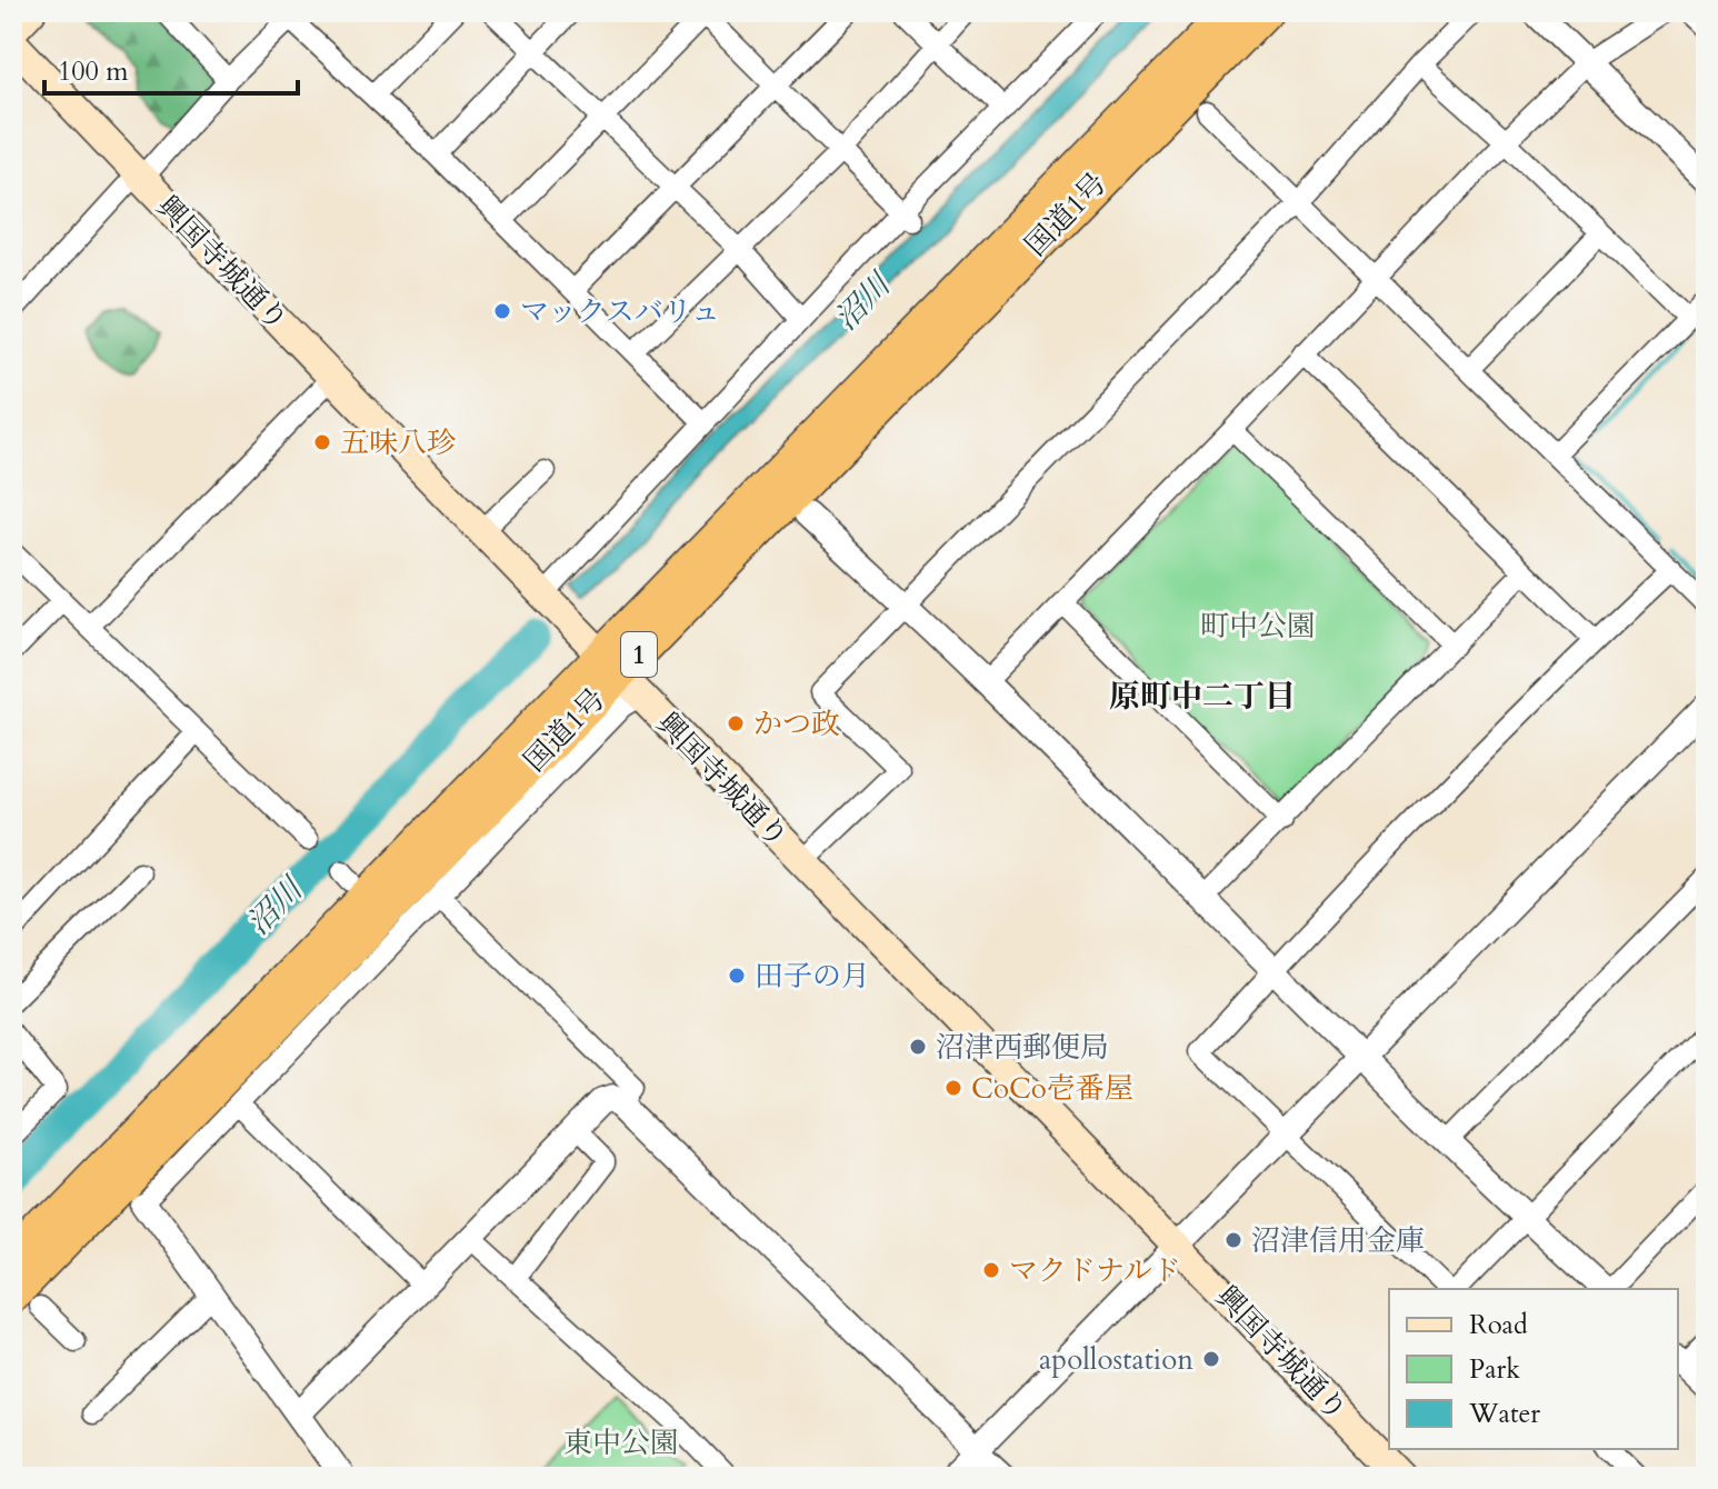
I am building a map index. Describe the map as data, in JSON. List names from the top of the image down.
{
  "streets": {
    "highway": ["国道1号", "1"],
    "main road": ["興国寺城通り"]
  },
  "crossings": [
    ["国道1号", "興国寺城通り"]
  ],
  "districts": ["原町中二丁目"],
  "water": ["沼川"],
  "parks": ["町中公園", "東中公園"],
  "places": [
    "マックスバリュ",
    "五味八珍",
    "かつ政",
    "田子の月",
    "沼津西郵便局",
    "CoCo壱番屋",
    "沼津信用金庫",
    "マクドナルド",
    "apollostation"
  ],
  "legend": ["Road", "Park", "Water"],
  "scale_bar": "100 m"
}
